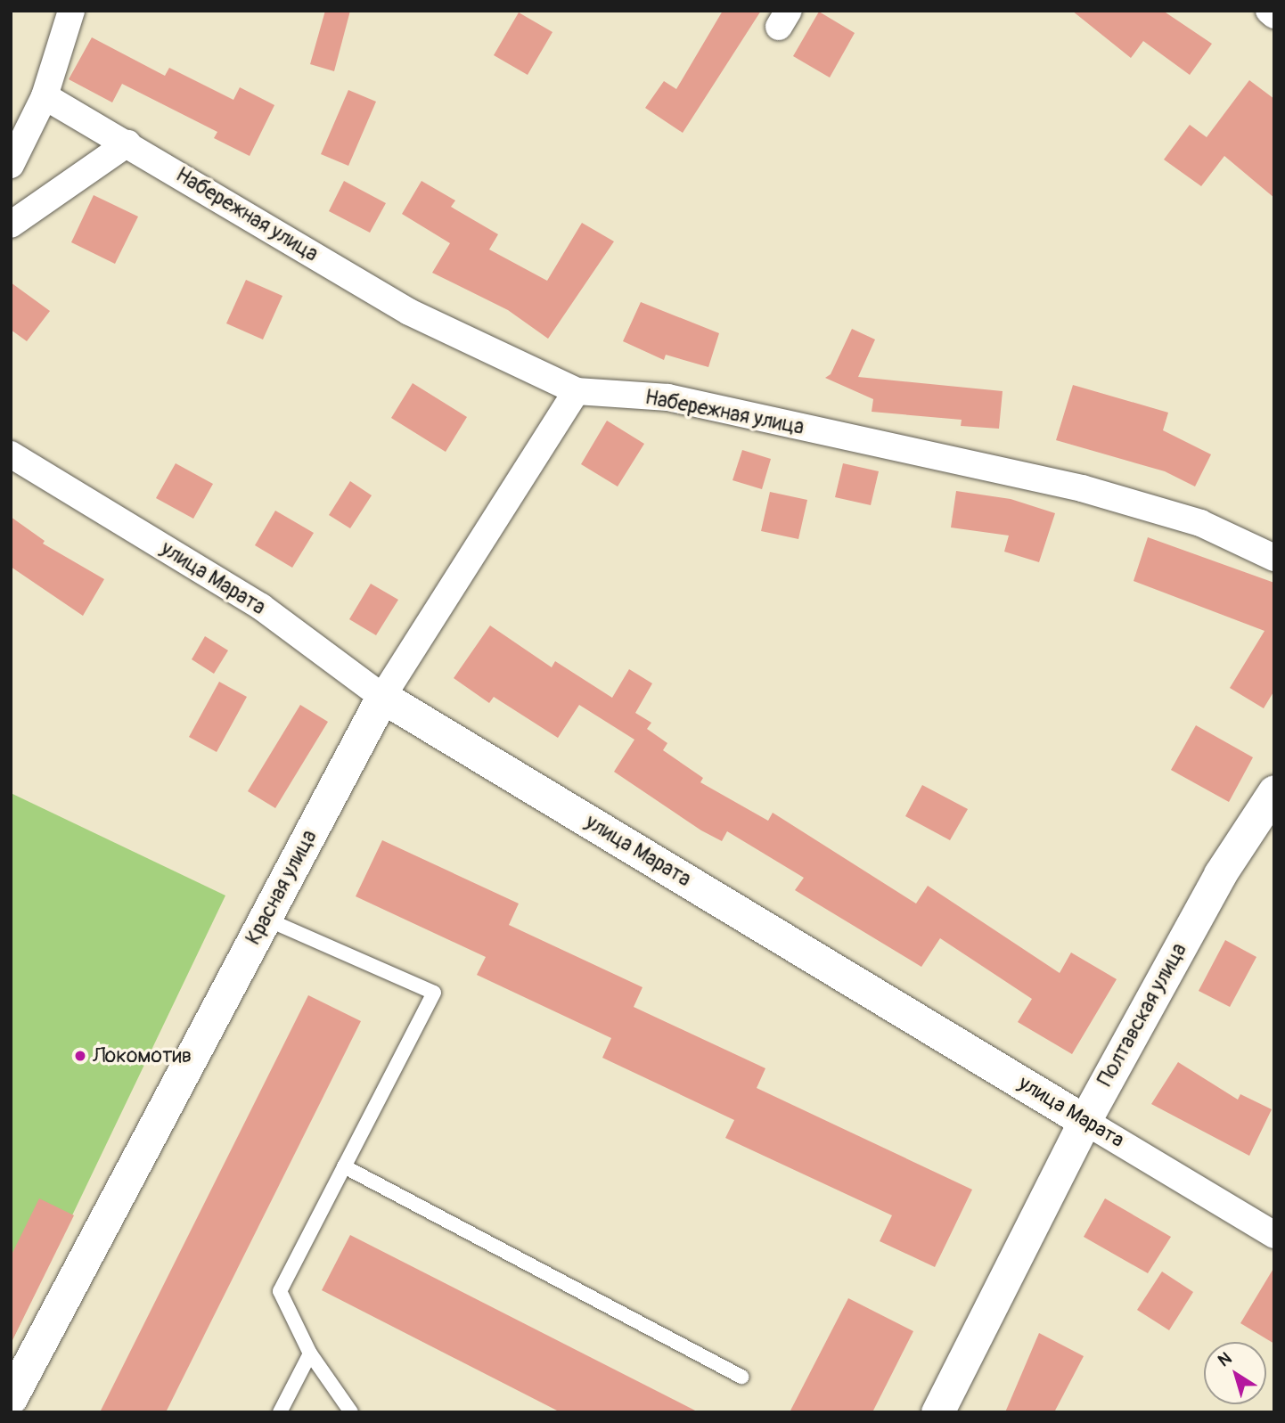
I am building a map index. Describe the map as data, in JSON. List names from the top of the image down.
{
  "streets": {
    "street": [
      "Набережная улица",
      "улица Марата",
      "Красная улица",
      "Полтавская улица"
    ]
  },
  "crossings": [
    ["Набережная улица", "Красная улица"],
    ["улица Марата", "Красная улица"],
    ["улица Марата", "Полтавская улица"]
  ],
  "places": ["Локомотив"],
  "north": "top left"
}
